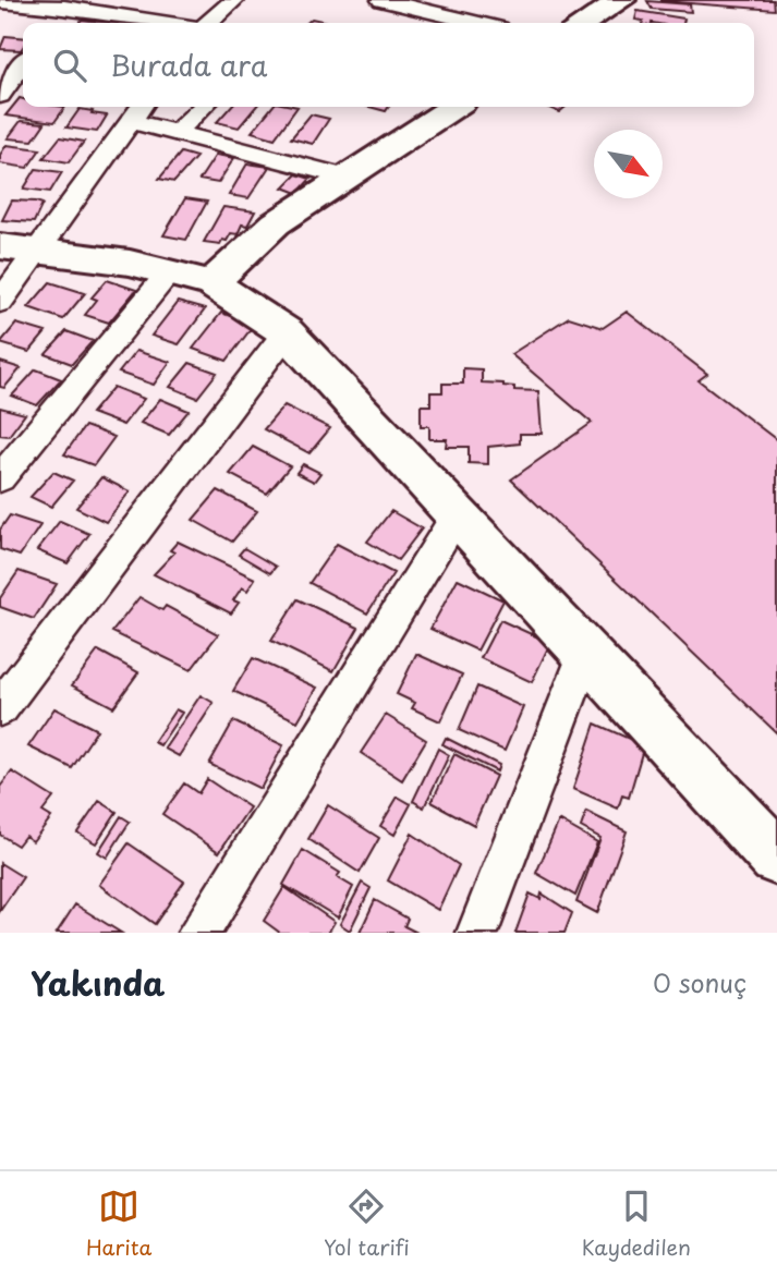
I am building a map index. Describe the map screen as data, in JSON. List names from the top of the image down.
{
  "north": "bottom right",
  "page": {
    "search": "Burada ara",
    "heading": ["Yakında", "0 sonuç"],
    "nav": ["Harita", "Yol tarifi", "Kaydedilen"]
  }
}
